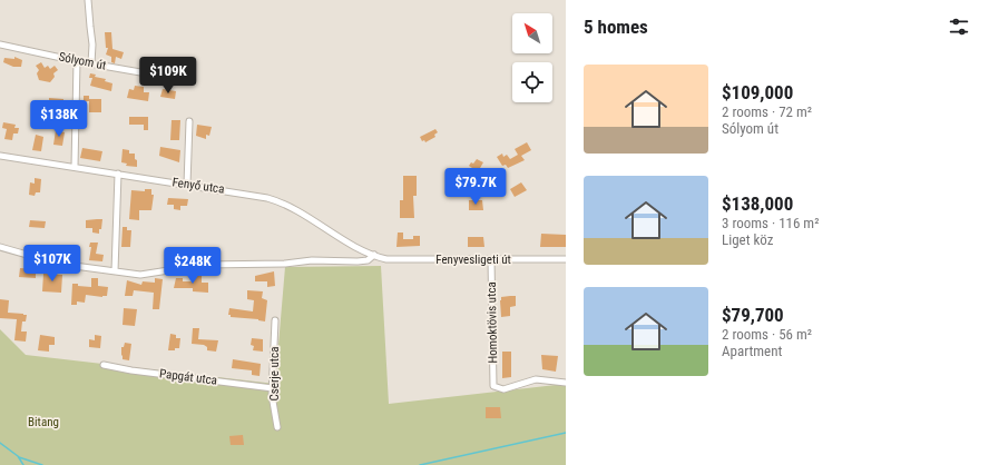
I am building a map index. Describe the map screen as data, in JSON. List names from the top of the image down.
{
  "streets": {
    "street": [
      "Sólyom út",
      "Fenyő utca",
      "Fenyvesligeti út",
      "Homoktövis utca",
      "Cserje utca",
      "Papgát utca"
    ]
  },
  "crossings": [
    ["Fenyő utca", "Fenyvesligeti út"],
    ["Fenyvesligeti út", "Homoktövis utca"],
    ["Cserje utca", "Papgát utca"]
  ],
  "parks": ["Bitang"],
  "north": "top left",
  "page": {
    "heading": "5 homes",
    "list": [
      {
        "name": "$109,000",
        "note": "2 rooms · 72 m² · Sólyom út"
      },
      {
        "name": "$138,000",
        "note": "3 rooms · 116 m² · Liget köz"
      },
      {
        "name": "$79,700",
        "note": "2 rooms · 56 m² · Apartment"
      }
    ],
    "price": [
      "$109K",
      "$138K",
      "$79.7K",
      "$107K",
      "$248K"
    ]
  }
}
